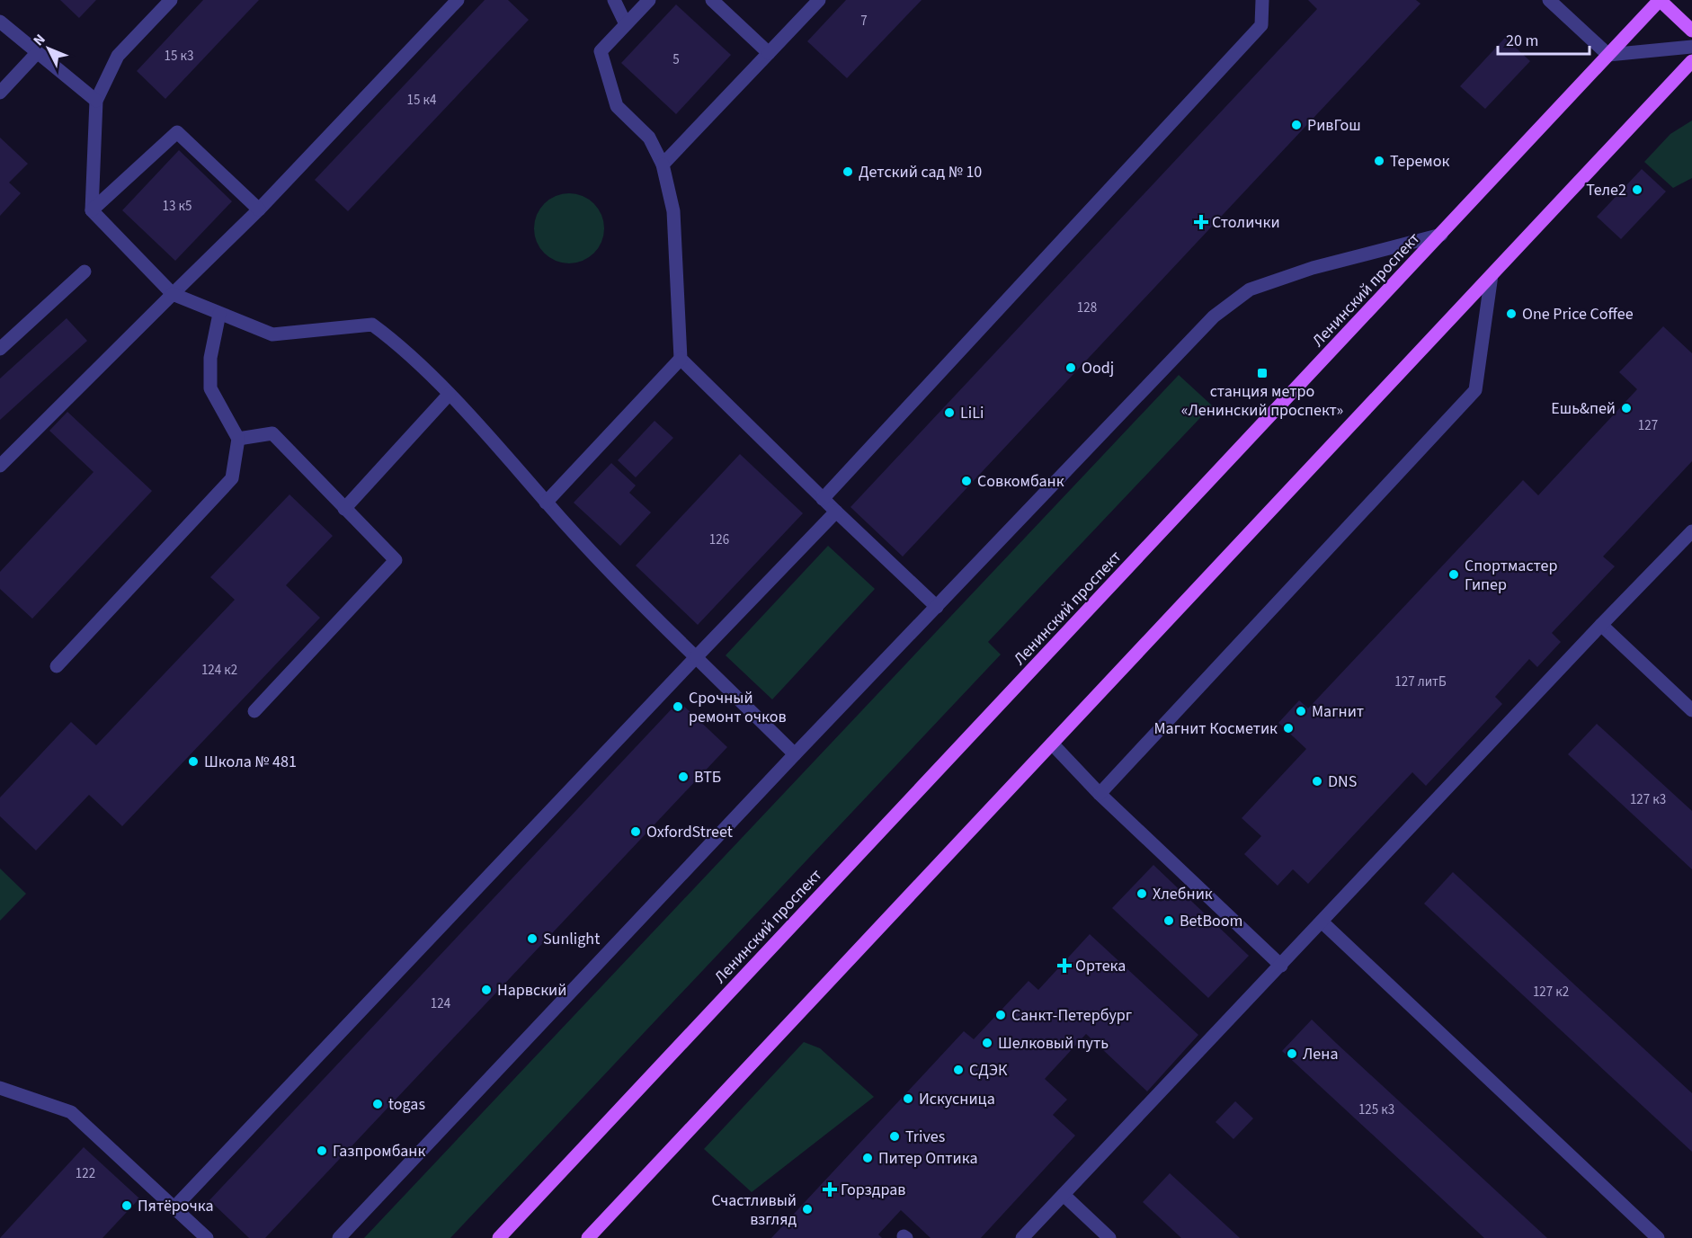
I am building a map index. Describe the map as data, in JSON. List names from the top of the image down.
{
  "streets": {
    "main road": ["Ленинский проспект"]
  },
  "places": {
    "other": [
      "РивГош",
      "Теремок",
      "Детский сад № 10",
      "Теле2",
      "One Price Coffee",
      "Oodj",
      "Ешь&пей",
      "LiLi",
      "Совкомбанк",
      "Спортмастер Гипер",
      "Срочный ремонт очков",
      "Магнит",
      "Магнит Косметик",
      "Школа № 481",
      "ВТБ",
      "DNS",
      "OxfordStreet",
      "Хлебник",
      "BetBoom",
      "Sunlight",
      "Нарвский",
      "Санкт-Петербург",
      "Шелковый путь",
      "Лена",
      "СДЭК",
      "Искусница",
      "togas",
      "Trives",
      "Газпромбанк",
      "Питер Оптика",
      "Пятёрочка",
      "Счастливый взгляд"
    ],
    "health": ["Столички", "Ортека", "Горздрав"],
    "transit": ["станция метро «Ленинский проспект»"]
  },
  "house_numbers": [
    "7",
    "15 к3",
    "5",
    "15 к4",
    "13 к5",
    "128",
    "127",
    "126",
    "124 к2",
    "127 литБ",
    "127 к3",
    "127 к2",
    "124",
    "125 к3",
    "122"
  ],
  "scale_bar": "20 m",
  "north": "top left"
}
